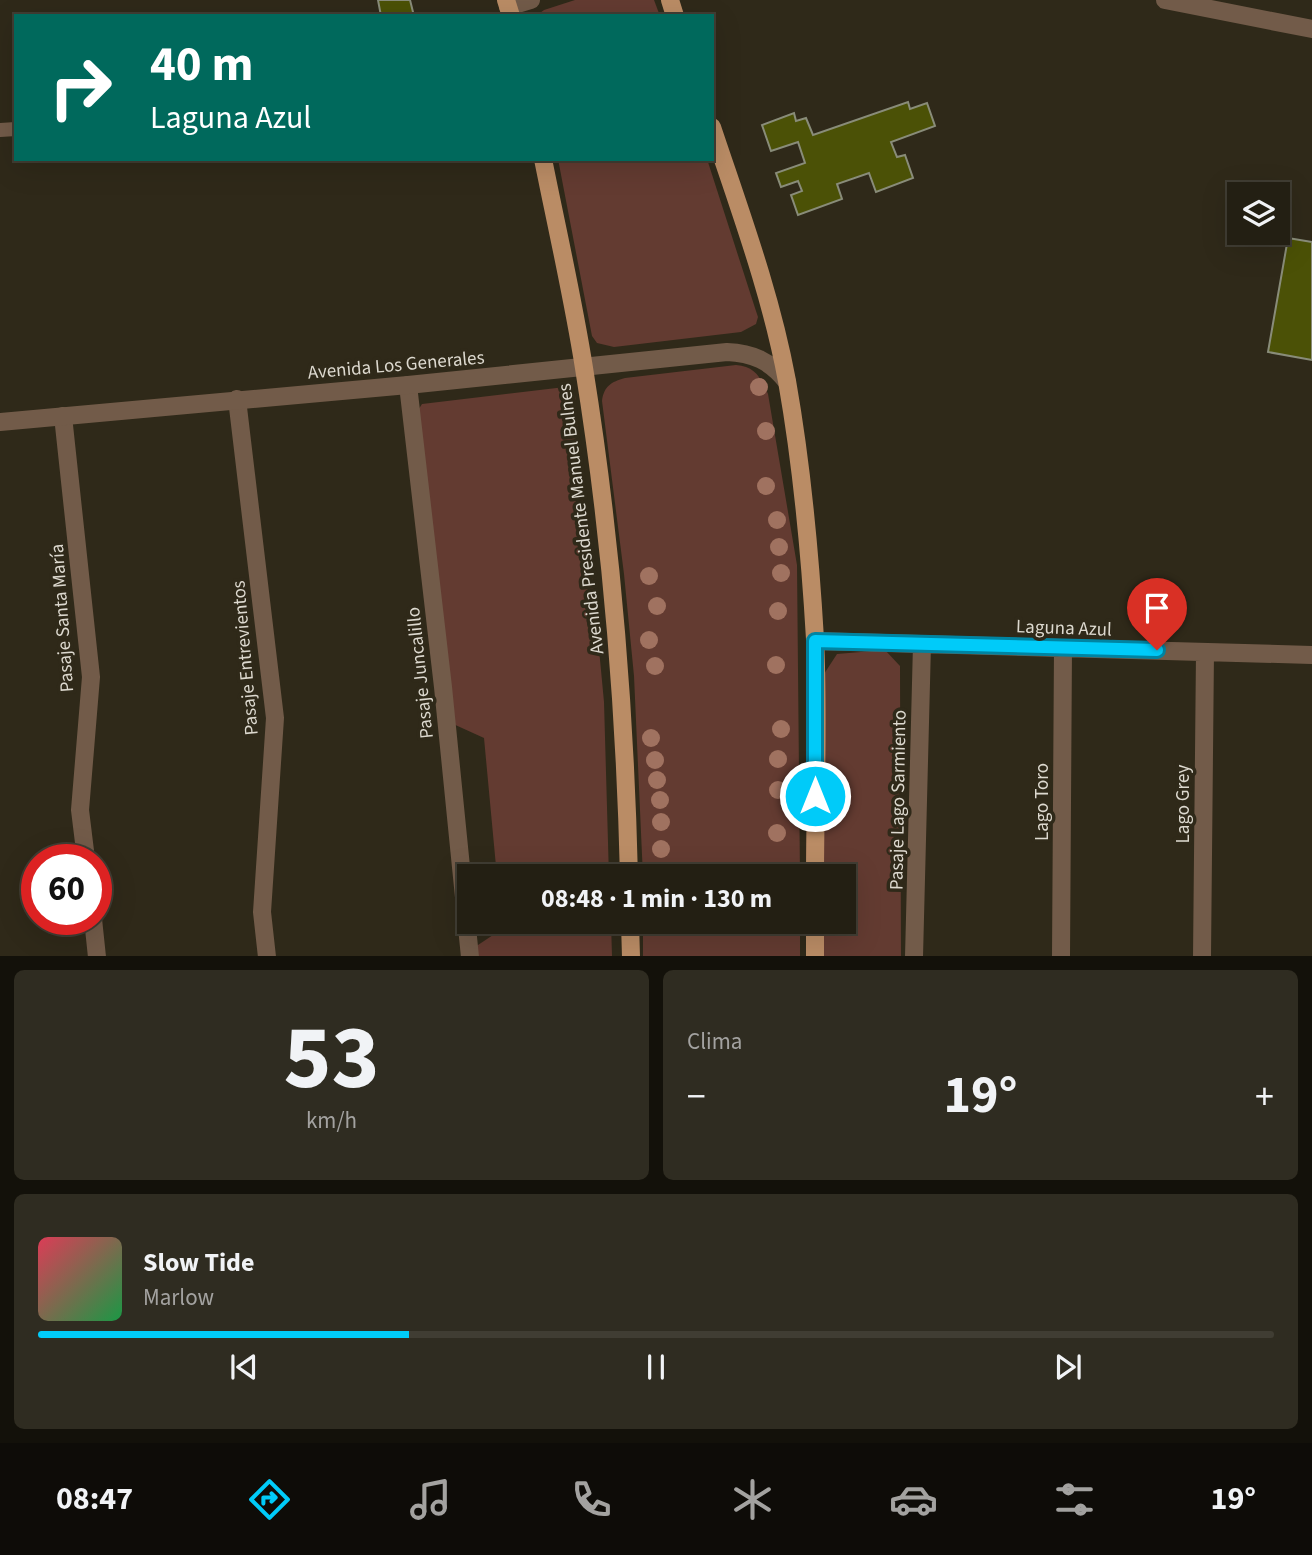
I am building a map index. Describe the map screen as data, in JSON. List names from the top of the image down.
{
  "streets": {
    "main road": ["Avenida Presidente Manuel Bulnes"],
    "street": [
      "Avenida Los Generales",
      "Pasaje Santa María",
      "Laguna Azul",
      "Pasaje Entrevientos",
      "Pasaje Juncalillo",
      "Pasaje Lago Sarmiento",
      "Lago Toro",
      "Lago Grey"
    ]
  },
  "crossings": [
    ["Avenida Los Generales", "Avenida Presidente Manuel Bulnes"],
    ["Avenida Los Generales", "Pasaje Santa María"],
    ["Avenida Los Generales", "Pasaje Entrevientos"],
    ["Avenida Los Generales", "Pasaje Juncalillo"],
    ["Laguna Azul", "Pasaje Lago Sarmiento"],
    ["Laguna Azul", "Lago Toro"],
    ["Laguna Azul", "Lago Grey"]
  ],
  "page": {
    "turn": ["40 m", "Laguna Azul"],
    "limit": "60",
    "trip": "08:48 · 1 min · 130 m",
    "tile": [
      ["53", "km/h"],
      "Clima"
    ],
    "heat": ["−", "19°", "+"],
    "song": ["Slow Tide", "Marlow"],
    "tabs": ["08:47", "19°"]
  }
}
